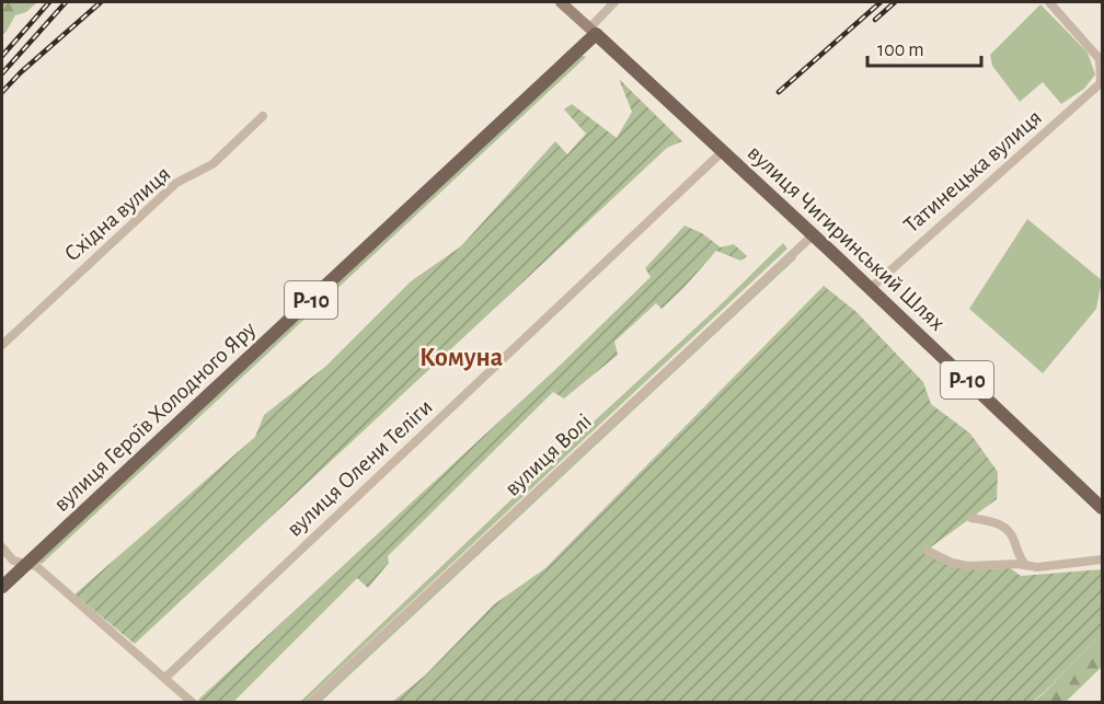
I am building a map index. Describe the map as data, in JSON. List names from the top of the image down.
{
  "streets": {
    "main road": ["вулиця Чигиринський Шлях", "Р-10", "вулиця Героїв Холодного Яру"],
    "street": [
      "Татинецька вулиця",
      "Східна вулиця",
      "вулиця Волі",
      "вулиця Олени Теліги"
    ]
  },
  "crossings": [
    ["Татинецька вулиця", "вулиця Чигиринський Шлях"],
    ["вулиця Чигиринський Шлях", "вулиця Героїв Холодного Яру"],
    ["вулиця Чигиринський Шлях", "вулиця Волі"],
    ["вулиця Чигиринський Шлях", "вулиця Олени Теліги"]
  ],
  "districts": ["Комуна"],
  "scale_bar": "100 m"
}
